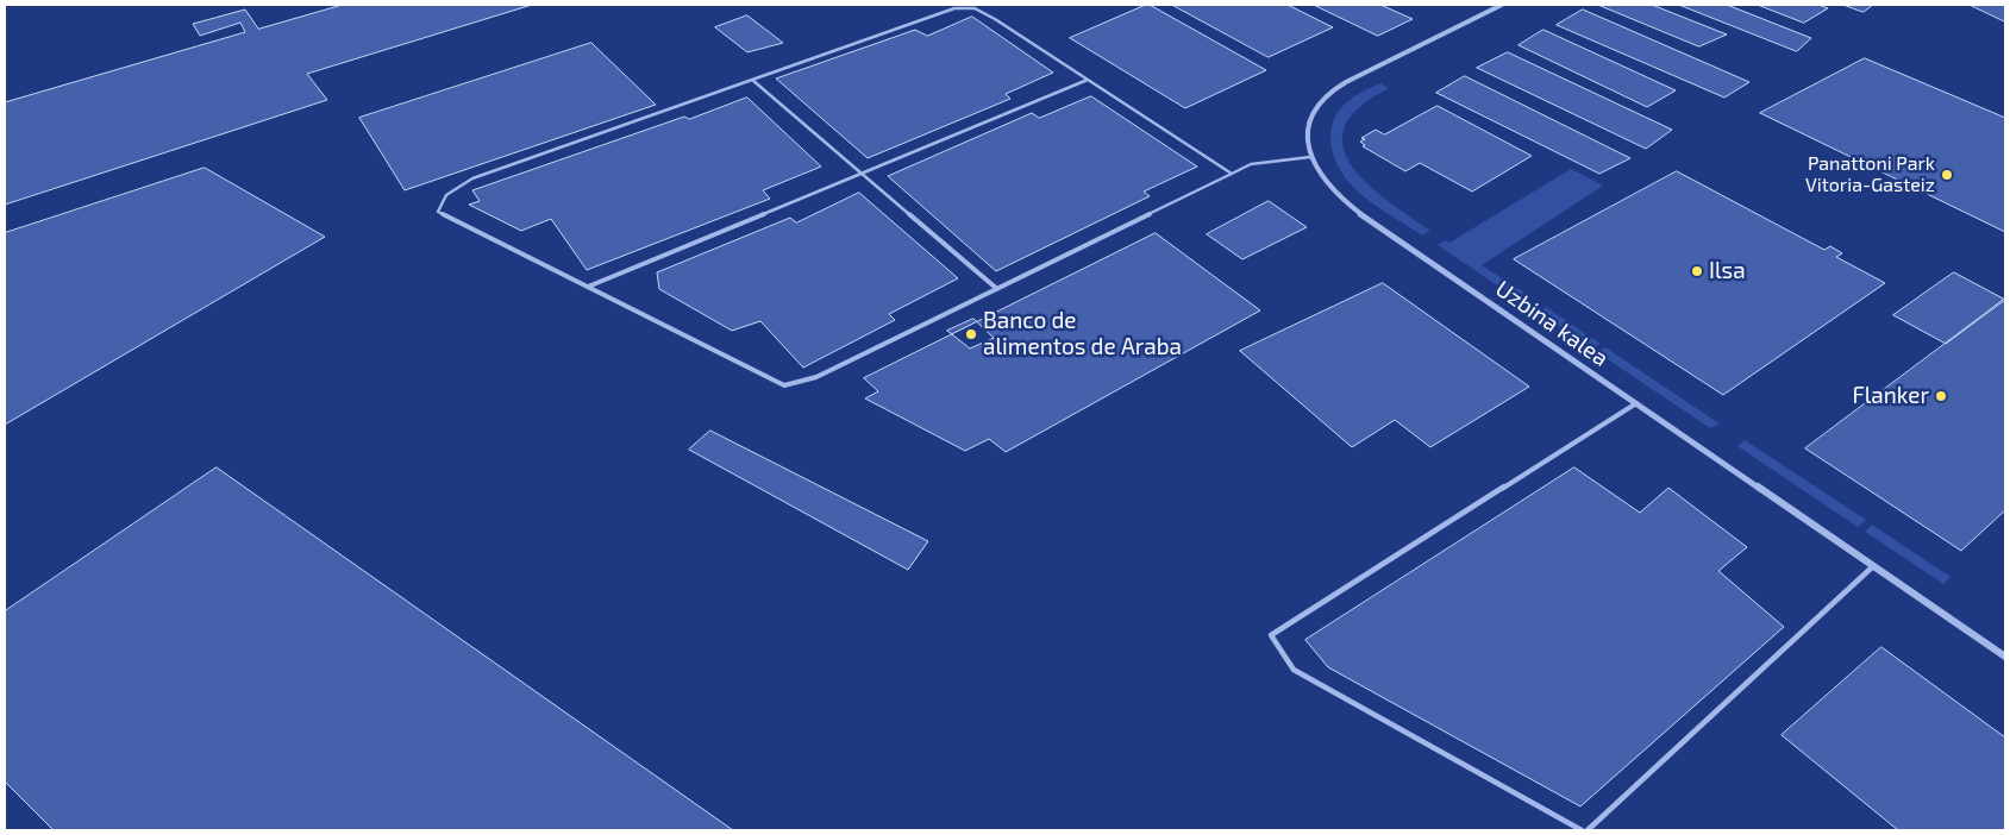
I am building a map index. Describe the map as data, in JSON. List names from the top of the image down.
{
  "streets": {
    "street": ["Uzbina kalea"]
  },
  "places": [
    "Panattoni Park Vitoria-Gasteiz",
    "Ilsa",
    "Banco de alimentos de Araba",
    "Flanker"
  ]
}
